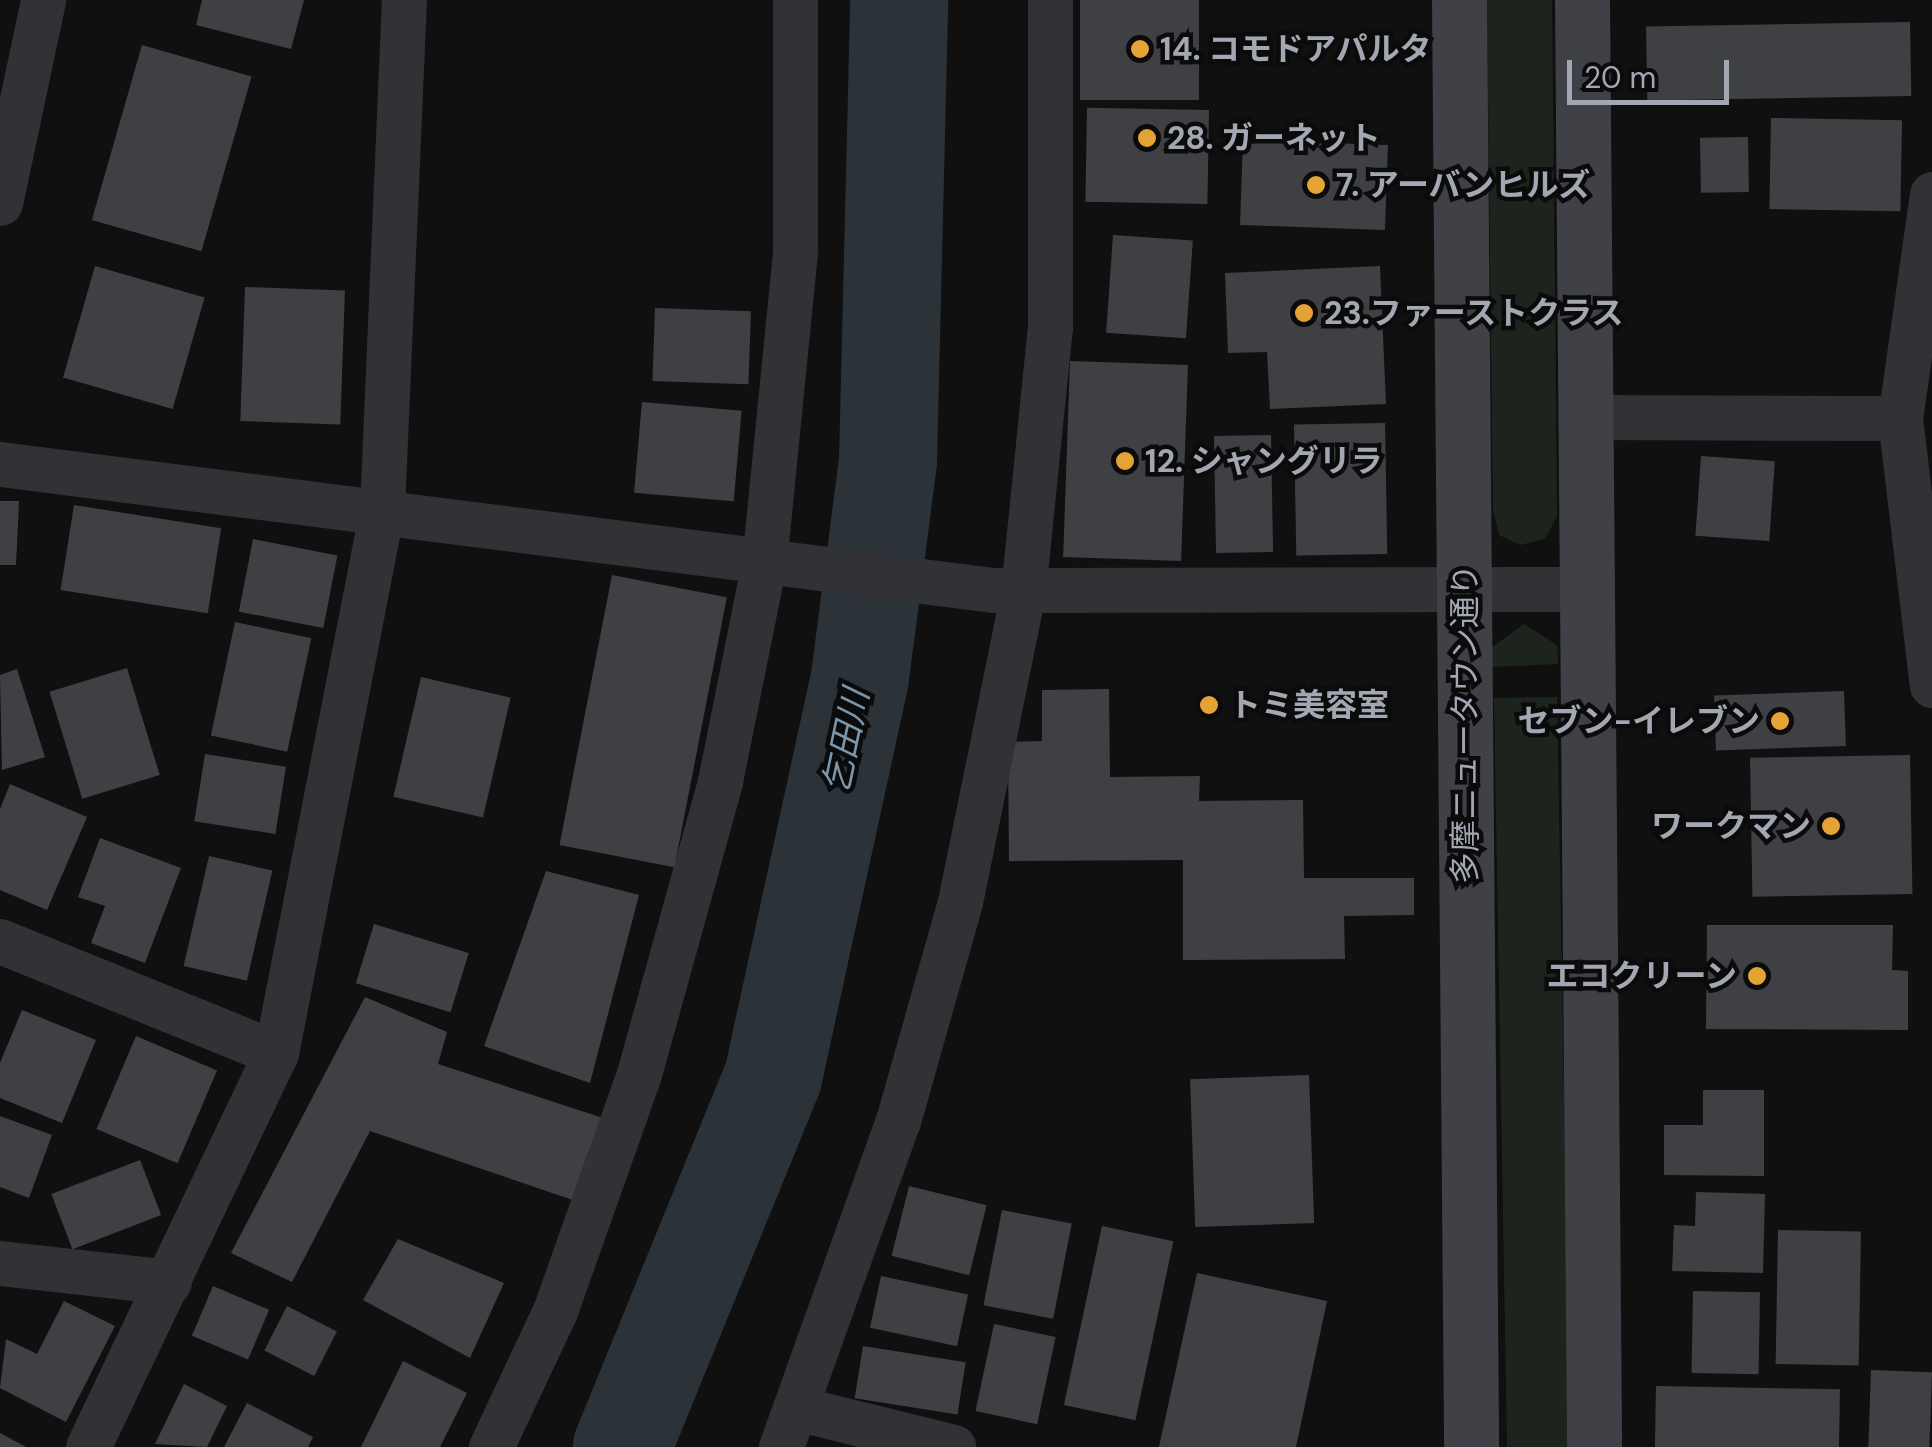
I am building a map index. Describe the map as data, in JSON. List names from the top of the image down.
{
  "streets": {
    "main road": ["多摩ニュータウン通り"]
  },
  "water": ["乞田川"],
  "places": [
    "14. コモドアパルタ",
    "28. ガーネット",
    "7. アーバンヒルズ",
    "23.ファーストクラス",
    "12. シャングリラ",
    "トミ美容室",
    "セブン-イレブン",
    "ワークマン",
    "エコクリーン"
  ],
  "scale_bar": "20 m"
}
